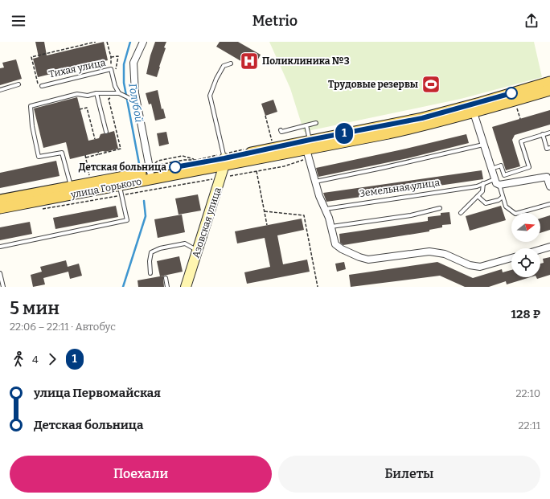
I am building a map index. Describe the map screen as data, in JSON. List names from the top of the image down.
{
  "streets": {
    "main road": ["улица Горького", "Азовская улица"],
    "lane": ["Тихая улица", "Земельная улица"]
  },
  "crossings": [
    ["улица Горького", "Азовская улица"]
  ],
  "water": ["Голубой"],
  "places": {
    "hospital": ["Поликлиника №3"],
    "sports": ["Трудовые резервы"],
    "other": ["Детская больница"]
  },
  "lines": ["bus line 1"],
  "north": "right",
  "page": {
    "header": "Metrio",
    "on_map": "1",
    "heading": ["5 мин", "22:06 – 22:11 · Автобус", "128 ₽"],
    "legs": ["4", "1"],
    "list": [
      {
        "name": "улица Первомайская",
        "value": "22:10"
      },
      {
        "name": "Детская больница",
        "value": "22:11"
      }
    ],
    "buttons": ["Поехали", "Билеты"]
  }
}
